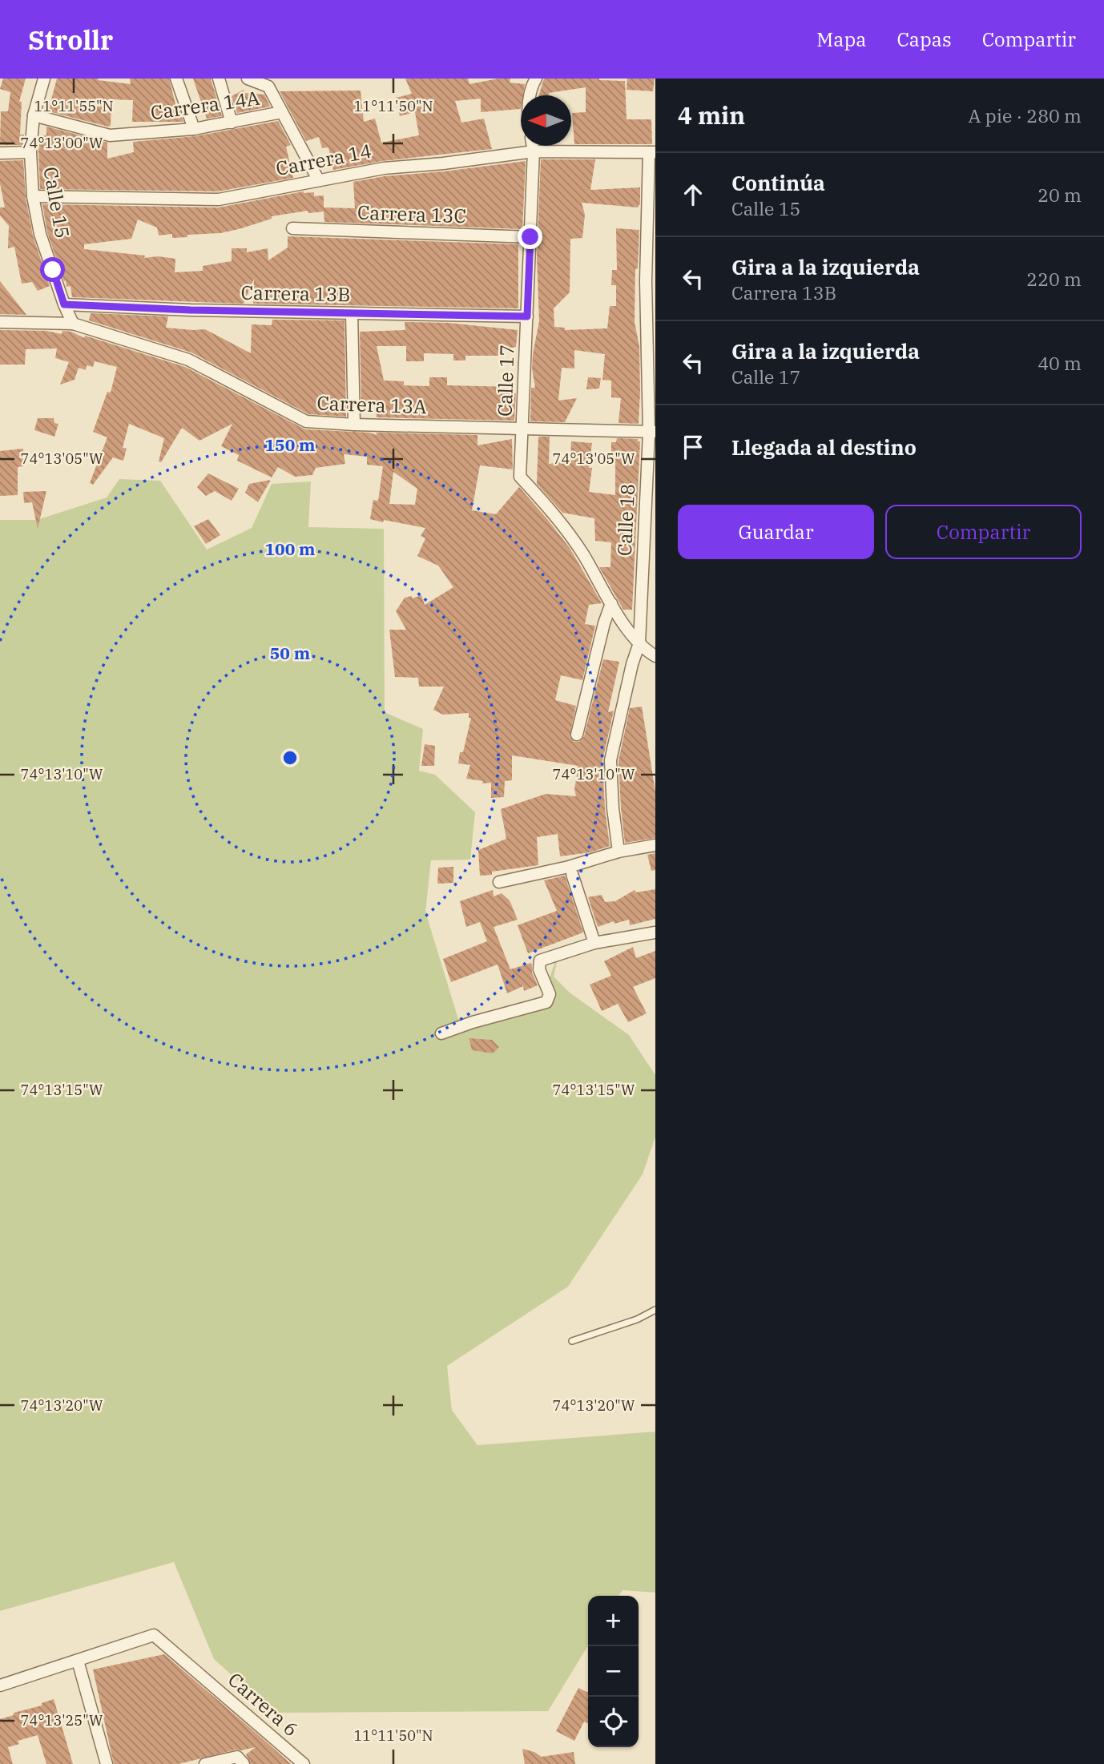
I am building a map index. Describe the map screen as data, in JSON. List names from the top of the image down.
{
  "streets": {
    "street": [
      "Carrera 14A",
      "Carrera 14",
      "Calle 15",
      "Carrera 13C",
      "Carrera 13B",
      "Calle 17",
      "Carrera 13A",
      "Calle 18",
      "Carrera 6"
    ]
  },
  "crossings": [
    ["Carrera 14A", "Calle 15"],
    ["Carrera 14", "Calle 15"],
    ["Carrera 14", "Calle 17"],
    ["Carrera 14", "Calle 18"],
    ["Calle 15", "Carrera 13B"],
    ["Calle 15", "Carrera 13A"],
    ["Carrera 13C", "Calle 17"],
    ["Carrera 13B", "Calle 17"],
    ["Calle 17", "Carrera 13A"],
    ["Carrera 13A", "Calle 18"]
  ],
  "north": "left",
  "page": {
    "header": "Strollr",
    "nav": ["Mapa", "Capas", "Compartir"],
    "heading": ["4 min", "A pie · 280 m"],
    "list": [
      ["Continúa", "Calle 15", "20 m"],
      ["Gira a la izquierda", "Carrera 13B", "220 m"],
      ["Gira a la izquierda", "Calle 17", "40 m"],
      "Llegada al destino"
    ],
    "buttons": ["Guardar", "Compartir"],
    "map_buttons": ["+", "−"]
  },
  "coordinates": [
    "11°11'55\"N",
    "11°11'50\"N",
    "74°13'00\"W",
    "74°13'05\"W",
    "74°13'10\"W",
    "74°13'15\"W",
    "74°13'20\"W",
    "74°13'25\"W"
  ],
  "rings": ["150 m", "100 m", "50 m"]
}
